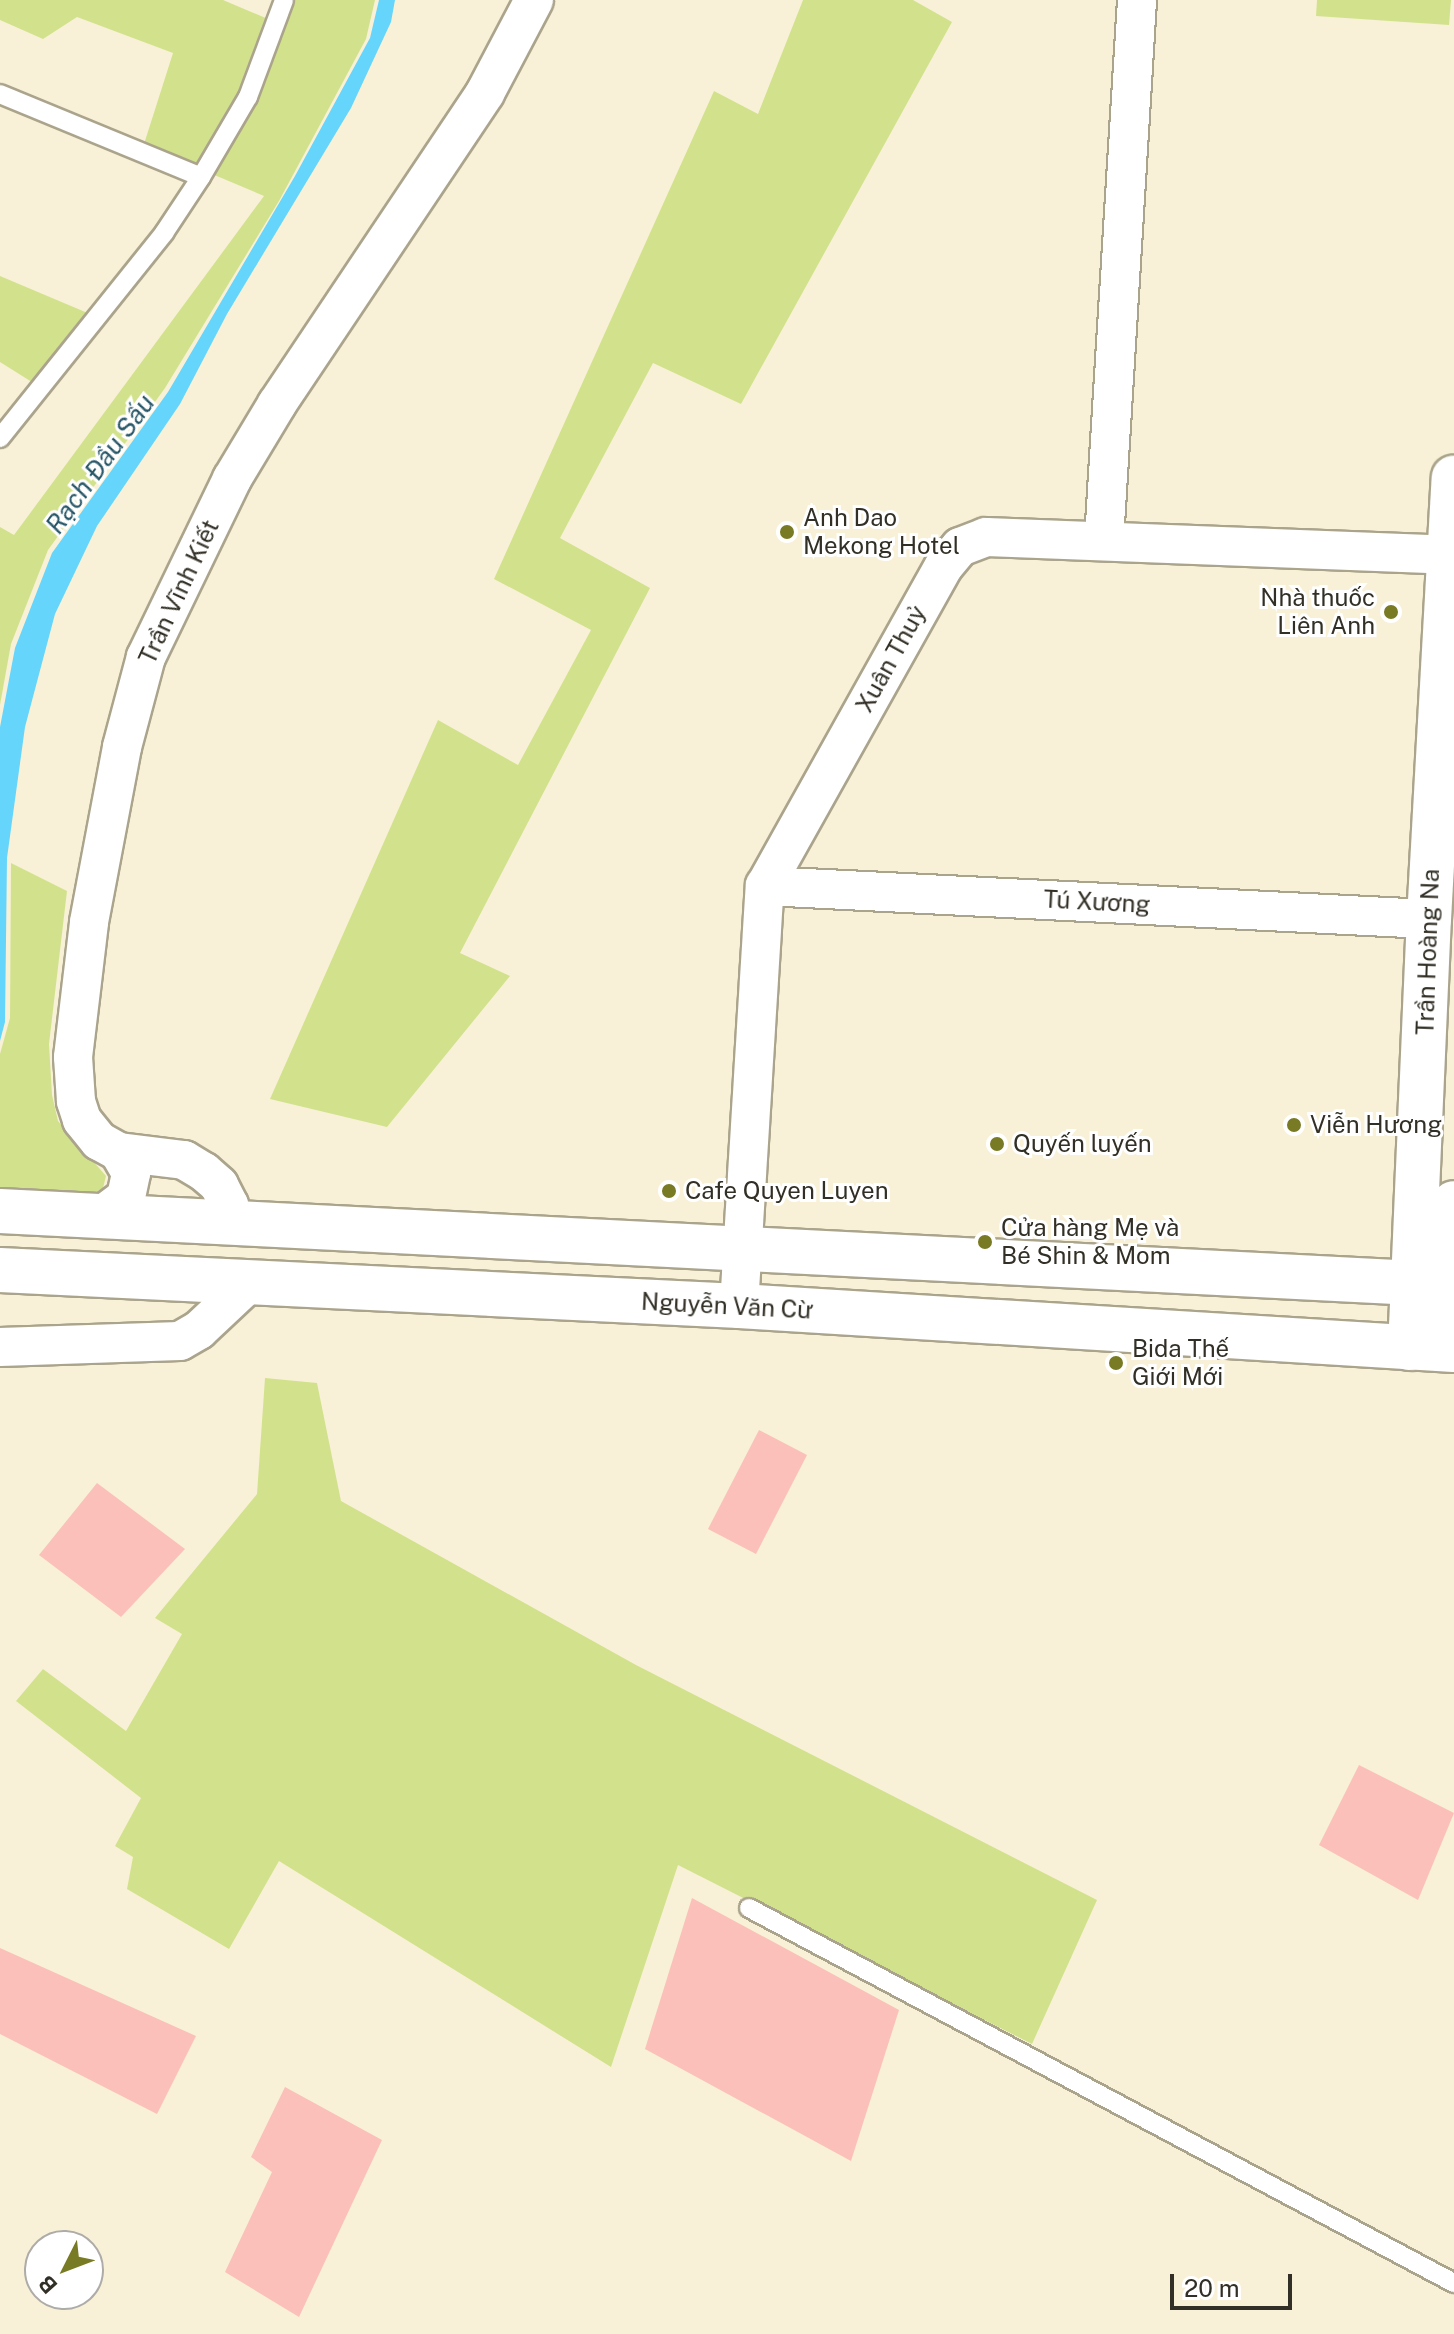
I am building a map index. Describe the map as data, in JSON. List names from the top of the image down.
{
  "streets": {
    "main road": ["Trần Hoàng Na", "Nguyễn Văn Cừ"],
    "street": ["Trần Vĩnh Kiết", "Xuân Thuỷ", "Tú Xương"]
  },
  "crossings": [
    ["Xuân Thuỷ", "Tú Xương"],
    ["Xuân Thuỷ", "Trần Hoàng Na"],
    ["Xuân Thuỷ", "Nguyễn Văn Cừ"],
    ["Tú Xương", "Trần Hoàng Na"],
    ["Trần Hoàng Na", "Nguyễn Văn Cừ"]
  ],
  "water": ["Rạch Đầu Sấu"],
  "places": [
    "Anh Dao Mekong Hotel",
    "Nhà thuốc Liên Anh",
    "Viễn Hương",
    "Quyến luyến",
    "Cafe Quyen Luyen",
    "Cửa hàng Mẹ và Bé Shin & Mom",
    "Bida Thế Giới Mới"
  ],
  "scale_bar": "20 m",
  "north": "bottom left"
}
